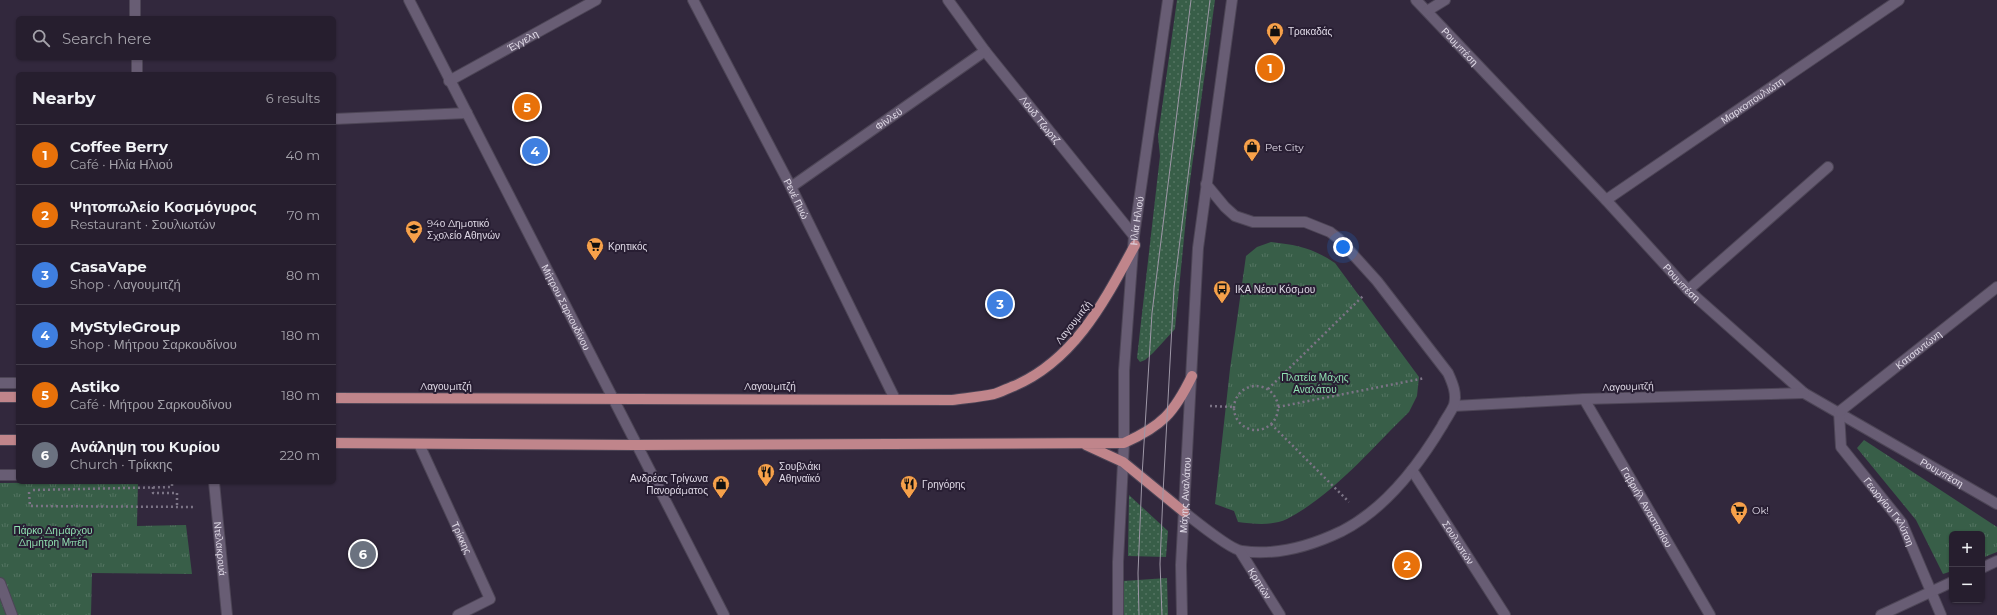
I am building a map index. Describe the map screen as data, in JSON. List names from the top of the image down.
{
  "streets": {
    "main road": ["Λαγουμιτζή"],
    "street": [
      "Έγγελη",
      "Ρουμπέση",
      "Μαρκοπουλιώτη",
      "Φίνλεϋ",
      "Λόυδ Τζωρτζ",
      "Ρενέ Πυώ",
      "Ηλία Ηλιού",
      "Μήτρου Σαρκουδίνου",
      "Κατσαντώνη",
      "Μάχης Αναλάτου",
      "Γαβριήλ Αναστασίου",
      "Γεωργίου Γκλύτση",
      "Τρίκκης",
      "Σουλιωτών",
      "Ντελακρουά",
      "Κρητών"
    ]
  },
  "crossings": [
    ["Έγγελη", "Μήτρου Σαρκουδίνου"],
    ["Ρουμπέση", "Μαρκοπουλιώτη"],
    ["Ρουμπέση", "Λαγουμιτζή"],
    ["Ρουμπέση", "Κατσαντώνη"],
    ["Ρουμπέση", "Γεωργίου Γκλύτση"],
    ["Φίνλεϋ", "Λόυδ Τζωρτζ"],
    ["Φίνλεϋ", "Ρενέ Πυώ"],
    ["Λόυδ Τζωρτζ", "Ηλία Ηλιού"],
    ["Λόυδ Τζωρτζ", "Λαγουμιτζή"],
    ["Ρενέ Πυώ", "Λαγουμιτζή"],
    ["Ηλία Ηλιού", "Λαγουμιτζή"],
    ["Μήτρου Σαρκουδίνου", "Λαγουμιτζή"],
    ["Λαγουμιτζή", "Γαβριήλ Αναστασίου"],
    ["Κατσαντώνη", "Γεωργίου Γκλύτση"]
  ],
  "parks": ["Πλατεία Μάχης Αναλάτου", "Πάρκο Δημάρχου Δημήτρη Μπέη"],
  "places": {
    "shop": ["Τρακαδάς", "Pet City", "Ανδρέας Τρίγωνα Πανοράματος"],
    "school or university": ["94ο Δημοτικό Σχολείο Αθηνών"],
    "supermarket": ["Κρητικός", "Ok!"],
    "bus stop": ["ΙΚΑ Νέου Κόσμου"],
    "restaurant": ["Σουβλάκι Αθηναϊκό", "Γρηγόρης"]
  },
  "page": {
    "search": "Search here",
    "pins": [
      "1",
      "5",
      "4",
      "3",
      "6",
      "2"
    ],
    "heading": ["Nearby", "6 results"],
    "list": [
      {
        "mark": "1",
        "name": "Coffee Berry",
        "note": "Café · Ηλία Ηλιού",
        "value": "40 m"
      },
      {
        "mark": "2",
        "name": "Ψητοπωλείο Κοσμόγυρος",
        "note": "Restaurant · Σουλιωτών",
        "value": "70 m"
      },
      {
        "mark": "3",
        "name": "CasaVape",
        "note": "Shop · Λαγουμιτζή",
        "value": "80 m"
      },
      {
        "mark": "4",
        "name": "MyStyleGroup",
        "note": "Shop · Μήτρου Σαρκουδίνου",
        "value": "180 m"
      },
      {
        "mark": "5",
        "name": "Astiko",
        "note": "Café · Μήτρου Σαρκουδίνου",
        "value": "180 m"
      },
      {
        "mark": "6",
        "name": "Ανάληψη του Κυρίου",
        "note": "Church · Τρίκκης",
        "value": "220 m"
      }
    ],
    "map_buttons": ["+", "−"]
  }
}
